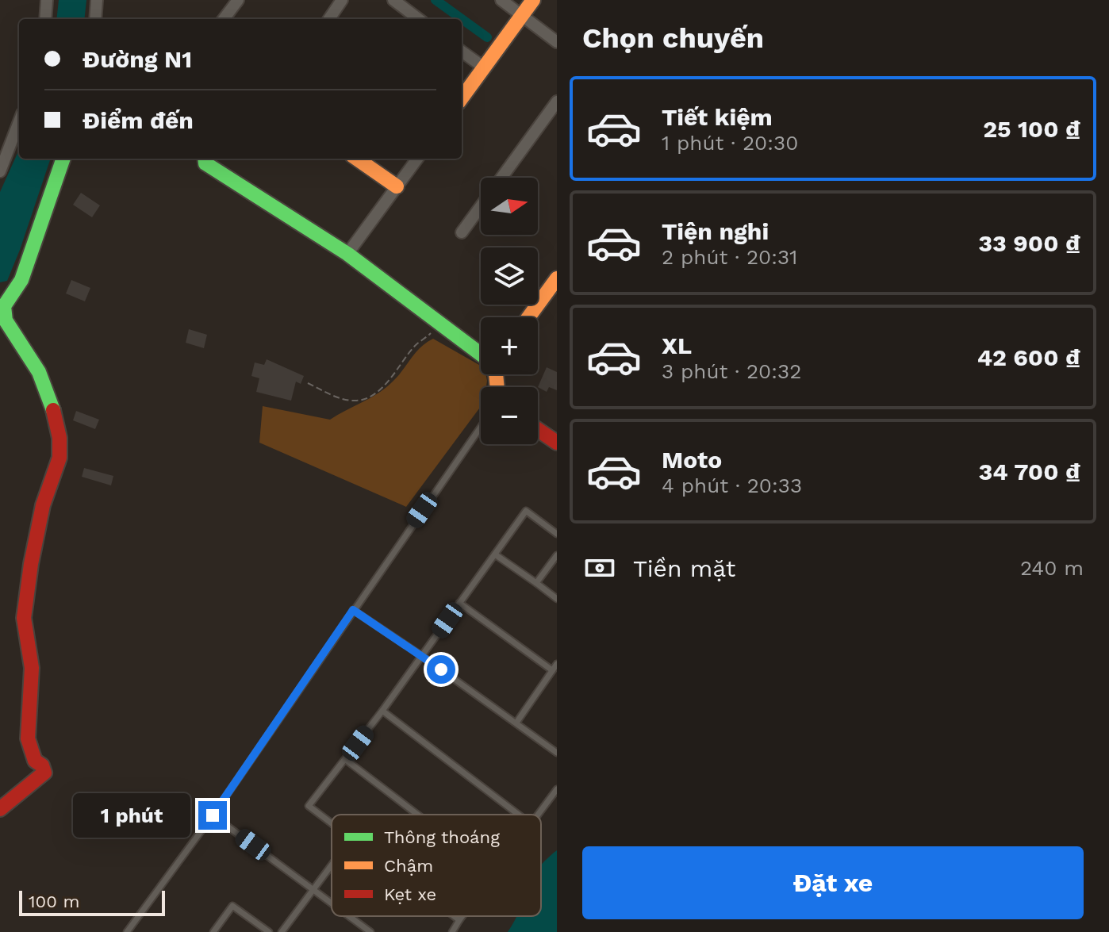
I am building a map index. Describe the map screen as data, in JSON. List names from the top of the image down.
{
  "legend": ["Thông thoáng", "Chậm", "Kẹt xe"],
  "scale_bar": "100 m",
  "north": "right",
  "page": {
    "heading": "Chọn chuyến",
    "banner": ["Đường N1", "Điểm đến"],
    "list": [
      {
        "name": "Tiết kiệm",
        "note": "1 phút · 20:30",
        "value": "25 100 ₫"
      },
      {
        "name": "Tiện nghi",
        "note": "2 phút · 20:31",
        "value": "33 900 ₫"
      },
      {
        "name": "XL",
        "note": "3 phút · 20:32",
        "value": "42 600 ₫"
      },
      {
        "name": "Moto",
        "note": "4 phút · 20:33",
        "value": "34 700 ₫"
      }
    ],
    "map_buttons": ["+", "−"],
    "pay": ["Tiền mặt", "240 m"],
    "bubble": "1 phút",
    "buttons": "Đặt xe",
    "scale": "100 m"
  }
}
